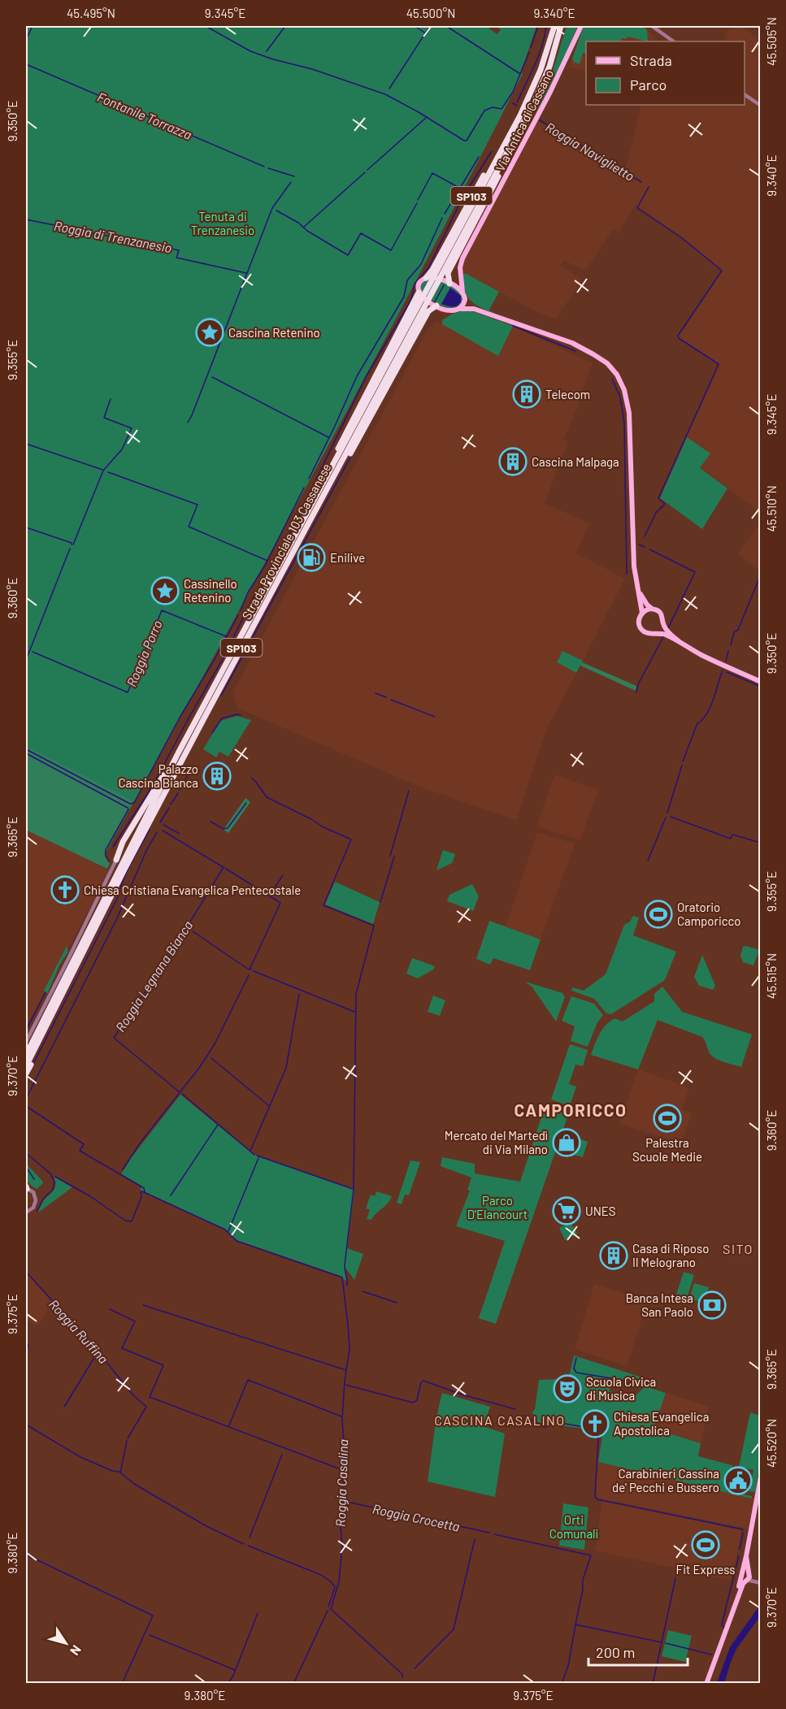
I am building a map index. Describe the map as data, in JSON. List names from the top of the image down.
{
  "streets": {
    "highway": ["SP103", "Strada Provinciale 103 Cassanese"],
    "main road": ["Via Antica di Cassano"]
  },
  "crossings": [
    ["SP103", "Strada Provinciale 103 Cassanese"]
  ],
  "districts": ["CAMPORICCO", "SITO", "CASCINA CASALINO"],
  "water": [
    "Fontanile Torrazza",
    "Roggia Naviglietto",
    "Roggia di Trenzanesio",
    "Roggia Porro",
    "Roggia Legnana Bianca",
    "Roggia Ruffina",
    "Roggia Casalina",
    "Roggia Crocetta"
  ],
  "parks": ["Tenuta di Trenzanesio", "Parco D'Elancourt", "Orti Comunali"],
  "places": {
    "place": ["Cascina Retenino", "Cassinello Retenino"],
    "building": [
      "Telecom",
      "Cascina Malpaga",
      "Palazzo Cascina Bianca",
      "Casa di Riposo Il Melograno"
    ],
    "fuel station": ["Enilive"],
    "church": ["Chiesa Cristiana Evangelica Pentecostale", "Chiesa Evangelica Apostolica"],
    "sports": ["Oratorio Camporicco", "Palestra Scuole Medie", "Fit Express"],
    "shop": ["Mercato del Martedì di Via Milano"],
    "supermarket": ["UNES"],
    "bank": ["Banca Intesa San Paolo"],
    "theatre": ["Scuola Civica di Musica"],
    "public building": ["Carabinieri Cassina de' Pecchi e Bussero"]
  },
  "legend": ["Strada", "Parco"],
  "scale_bar": "200 m",
  "north": "bottom right",
  "coordinates": [
    "45.495°N",
    "9.345°E",
    "45.500°N",
    "9.340°E",
    "45.505°N",
    "9.350°E",
    "9.355°E",
    "45.510°N",
    "9.360°E",
    "9.365°E",
    "45.515°N",
    "9.370°E",
    "9.375°E",
    "45.520°N",
    "9.380°E"
  ]
}
